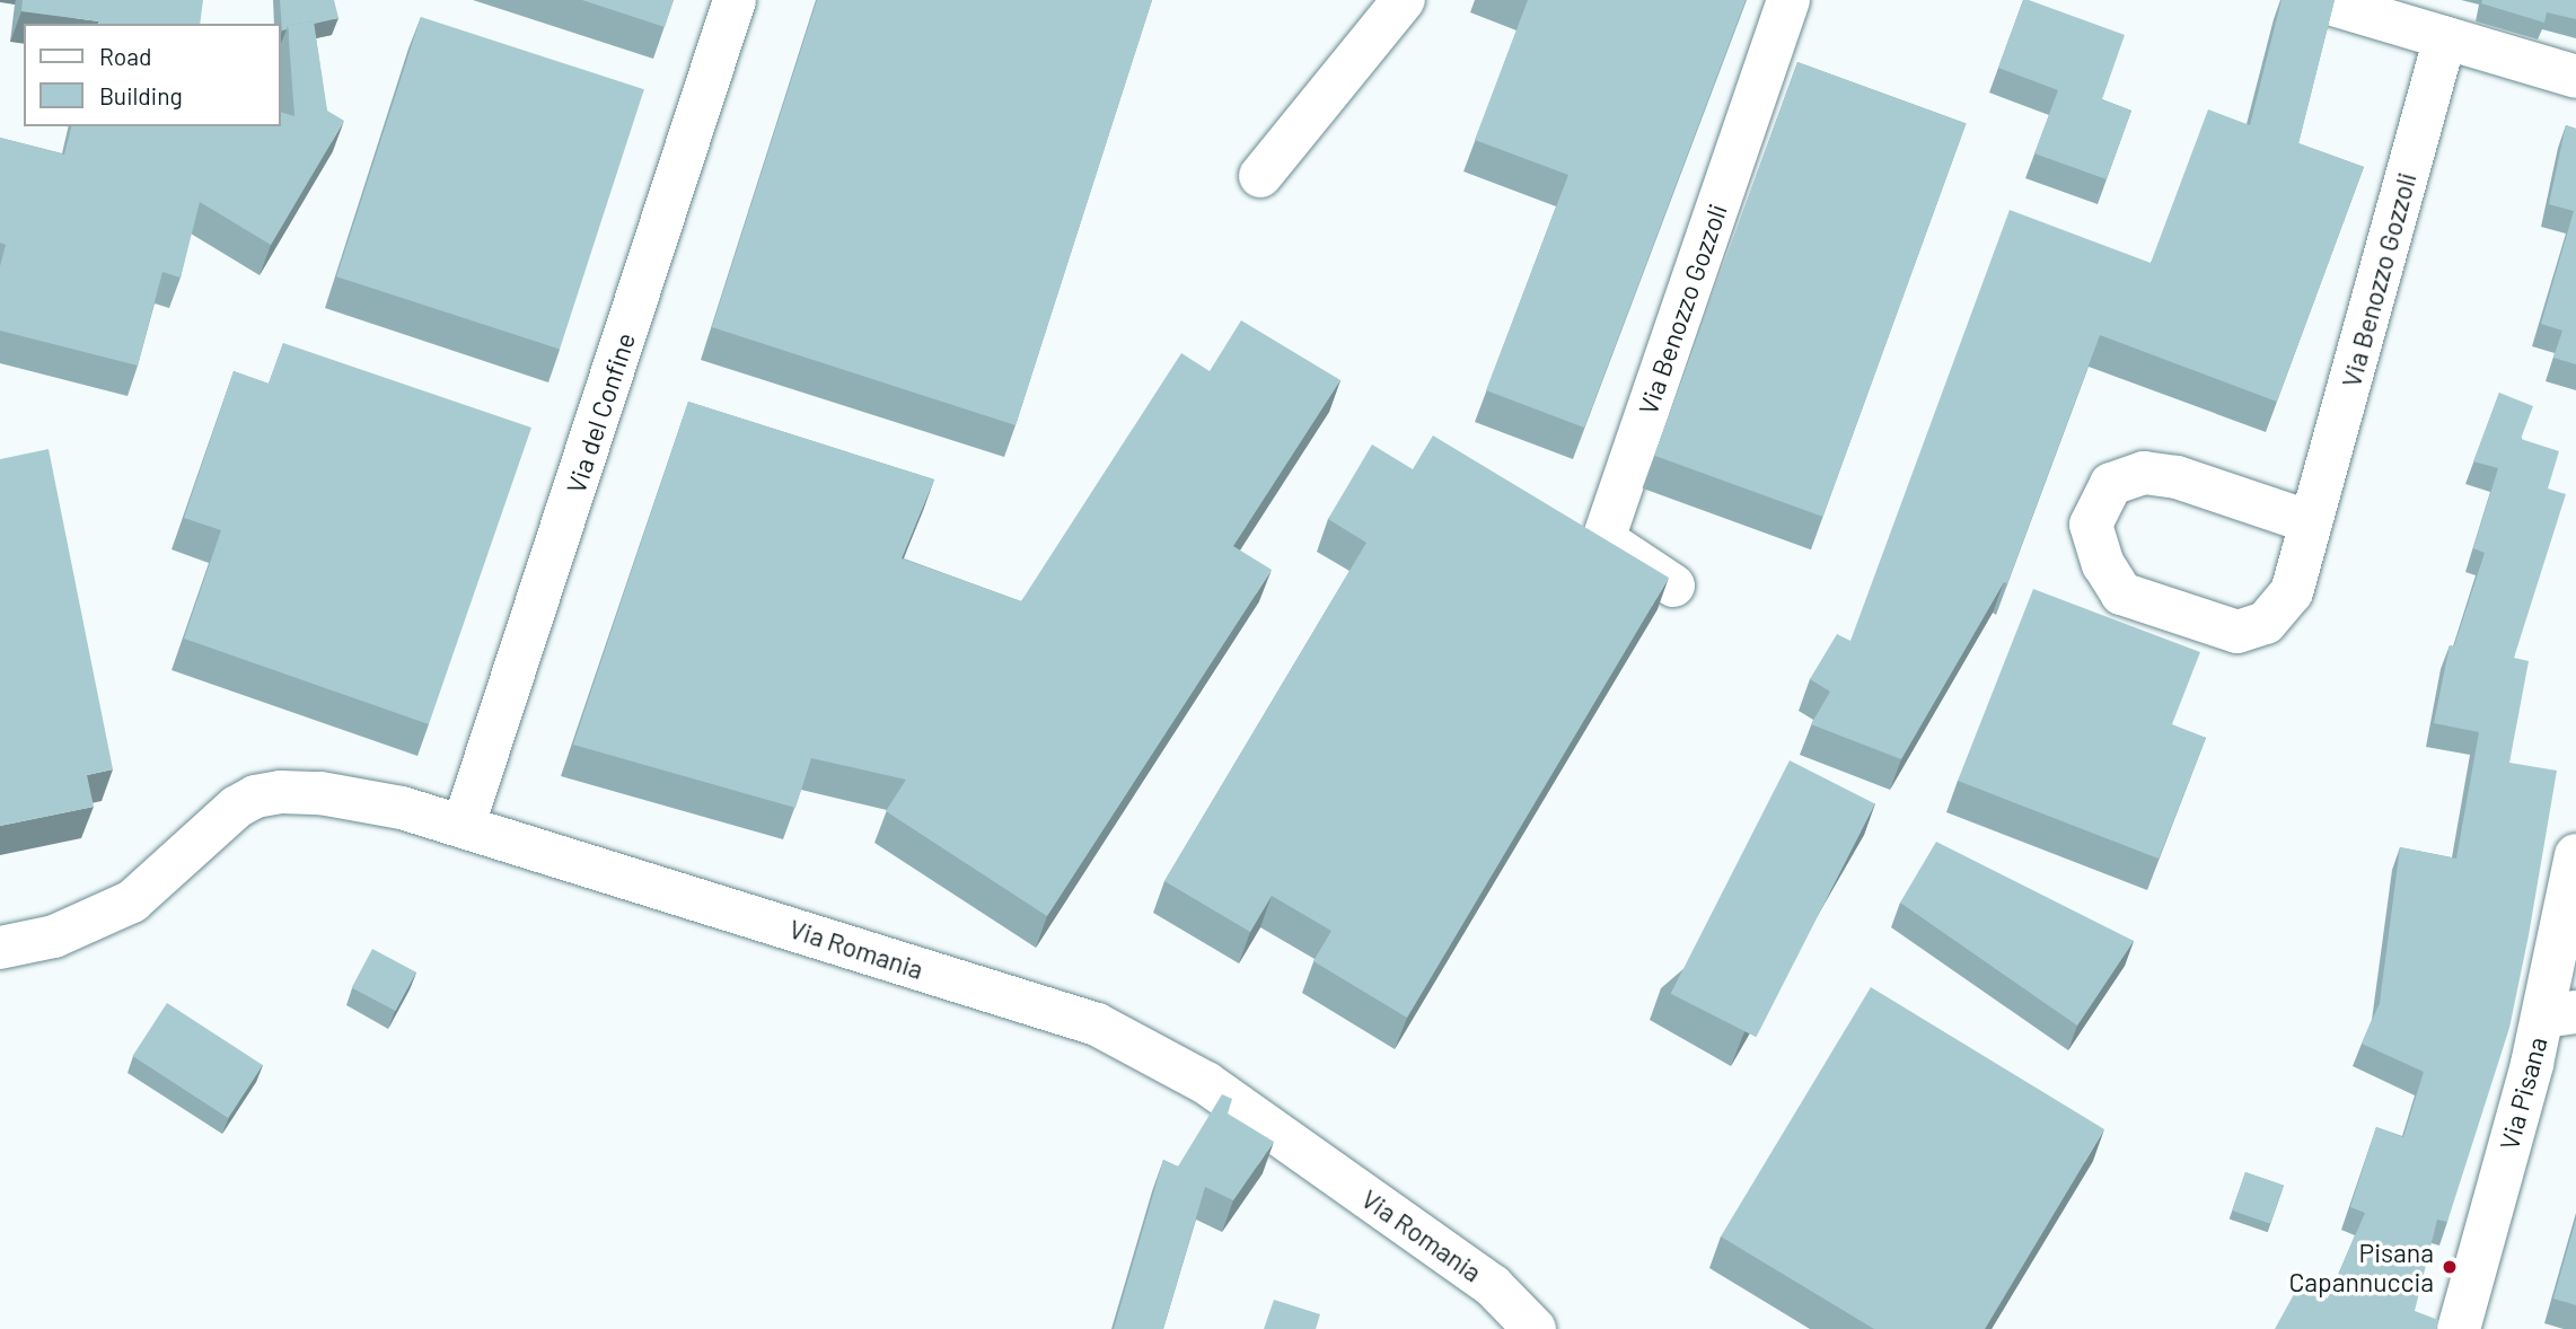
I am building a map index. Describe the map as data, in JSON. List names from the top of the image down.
{
  "streets": {
    "street": [
      "Via Benozzo Gozzoli",
      "Via del Confine",
      "Via Romania",
      "Via Pisana"
    ]
  },
  "crossings": [
    ["Via del Confine", "Via Romania"]
  ],
  "places": ["Pisana Capannuccia"],
  "legend": ["Road", "Building"]
}
